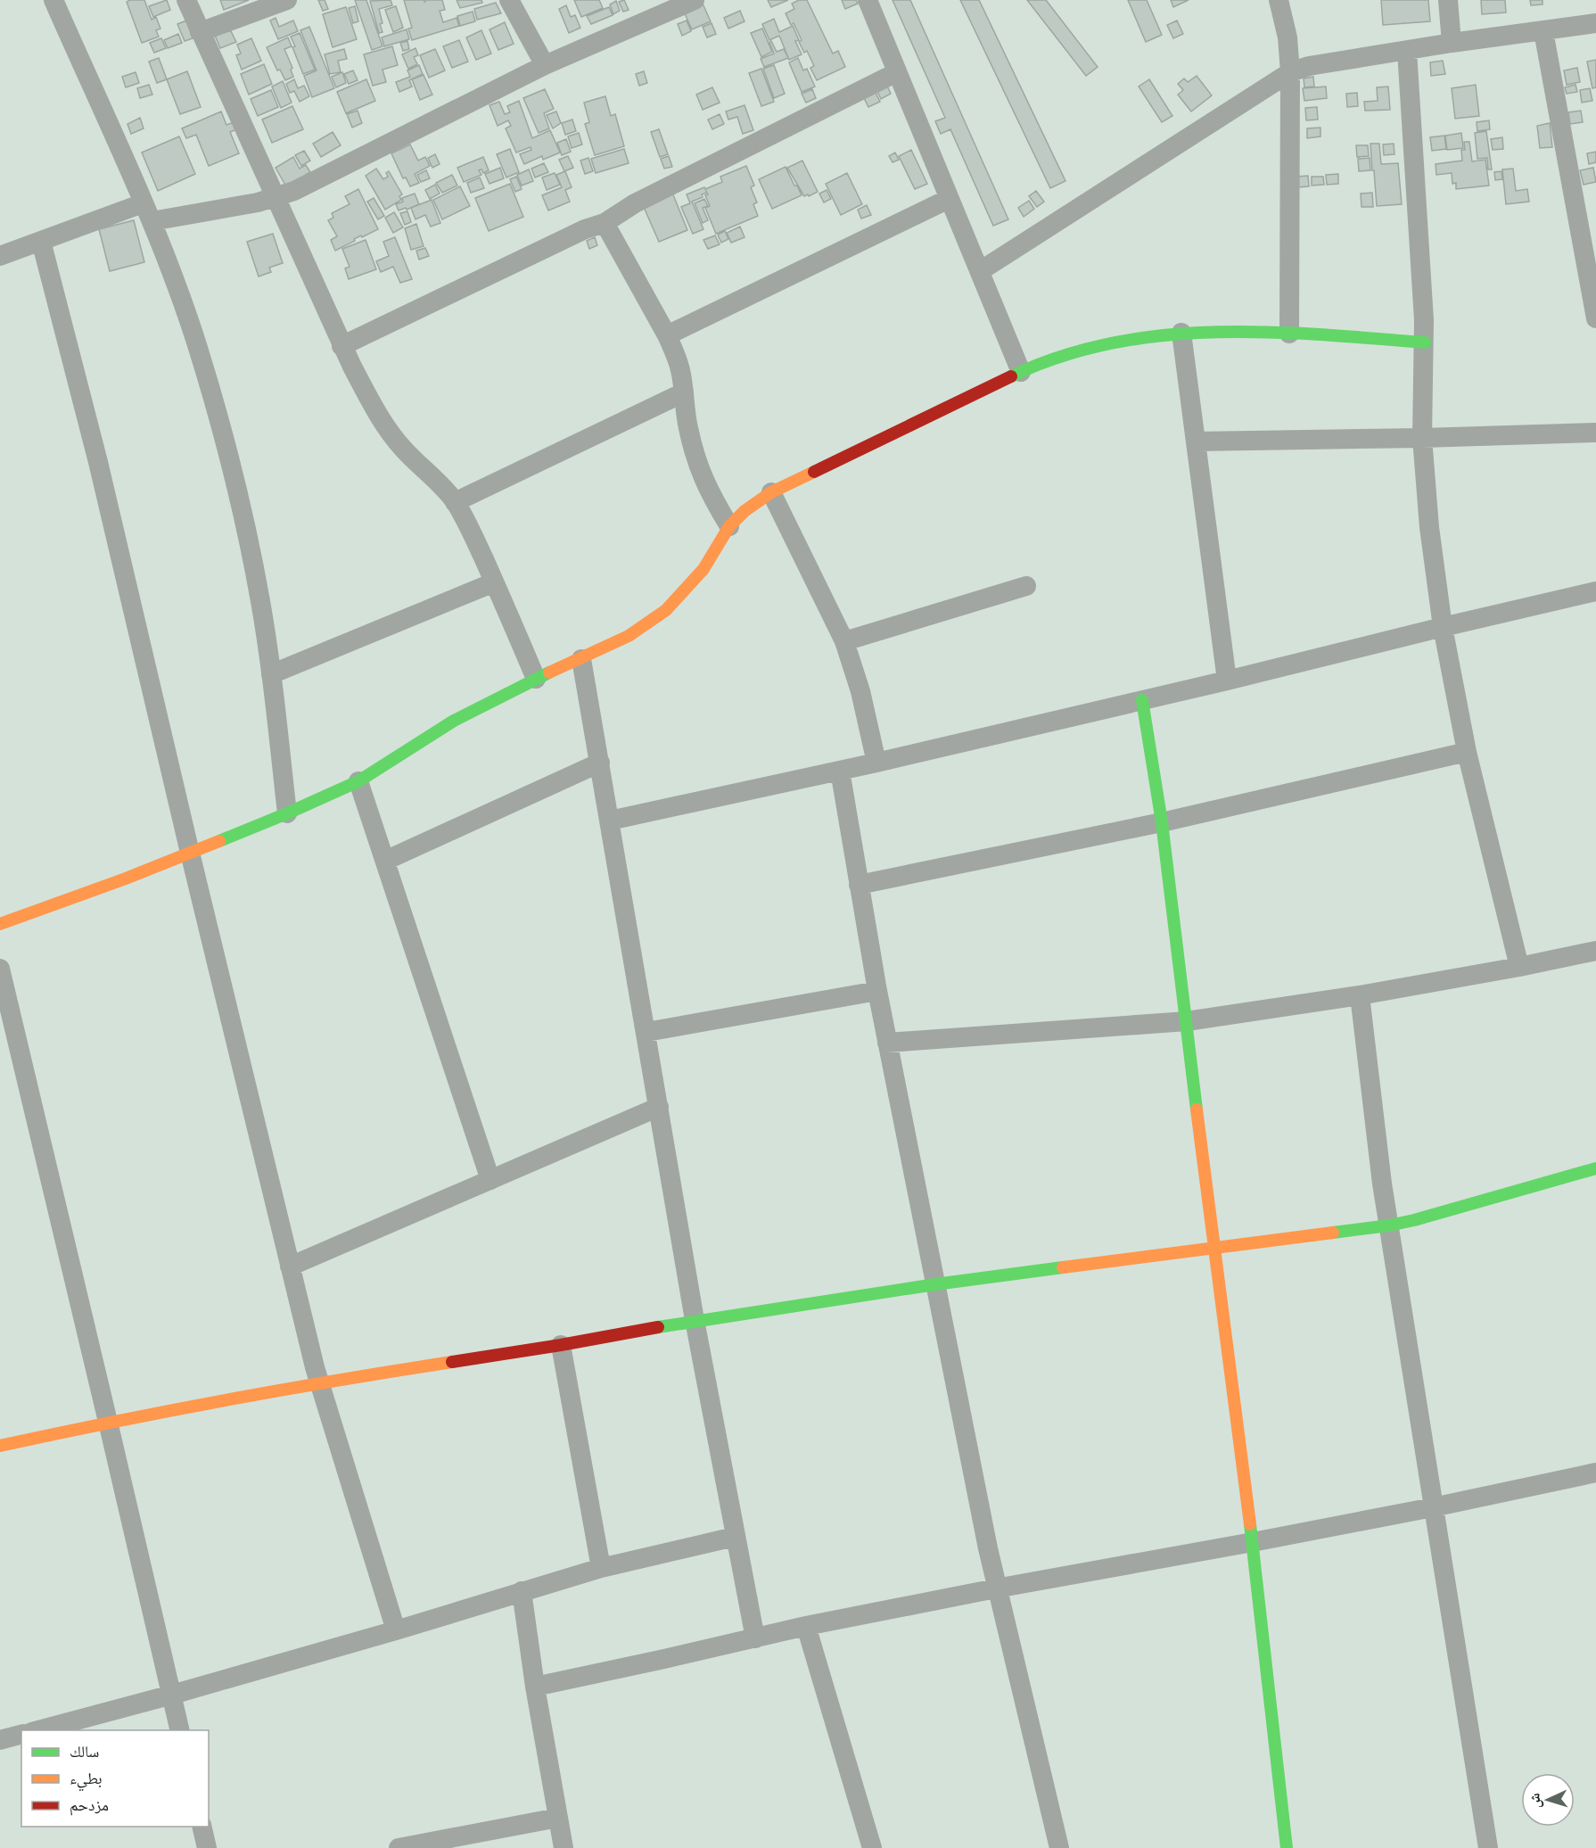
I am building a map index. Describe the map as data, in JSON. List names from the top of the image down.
{
  "legend": ["سالك", "بطيء", "مزدحم"],
  "north": "left"
}
